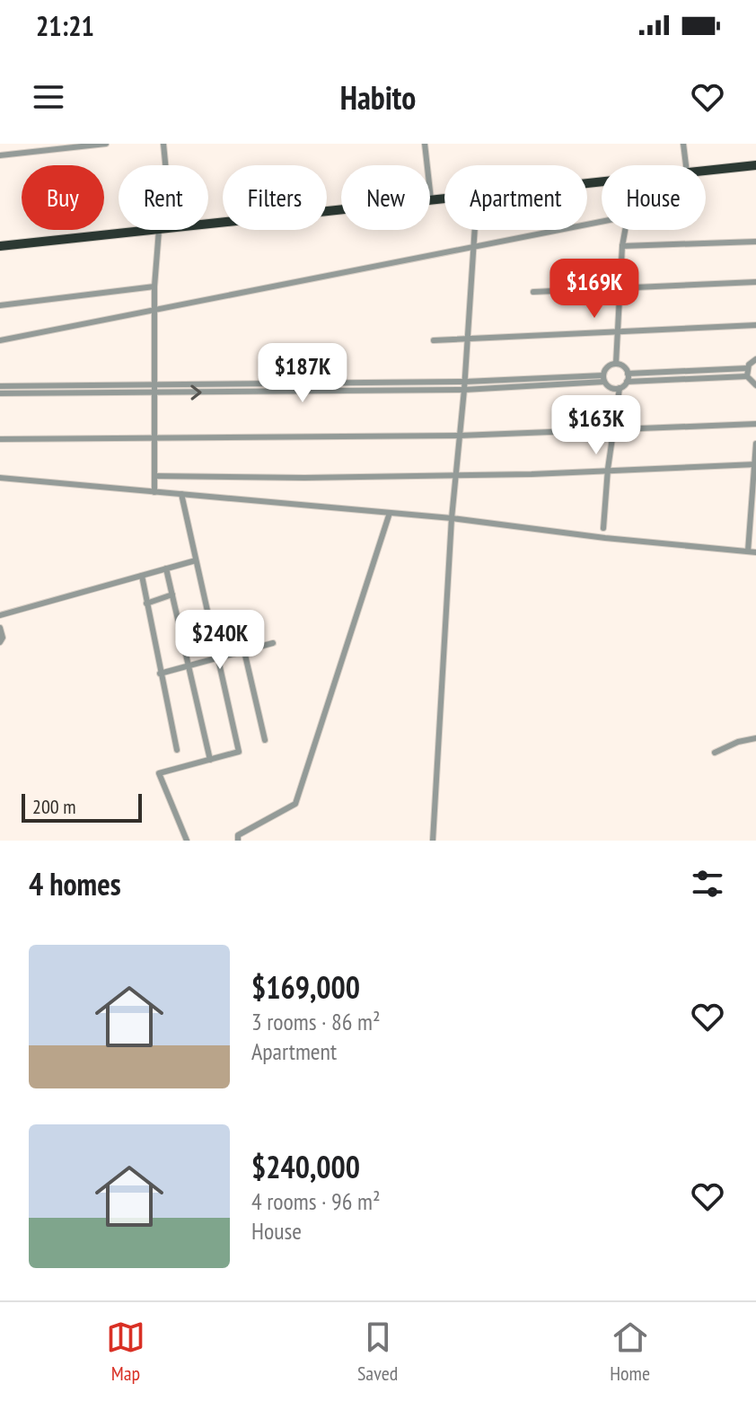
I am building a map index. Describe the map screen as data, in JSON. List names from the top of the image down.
{
  "scale_bar": "200 m",
  "page": {
    "status": "21:21",
    "header": "Habito",
    "chip": [
      "Buy",
      "Rent",
      "Filters",
      "New",
      "Apartment",
      "House"
    ],
    "price": [
      "$169K",
      "$187K",
      "$163K",
      "$240K"
    ],
    "scale": "200 m",
    "heading": "4 homes",
    "list": [
      {
        "name": "$169,000",
        "note": "3 rooms · 86 m² · Apartment"
      },
      {
        "name": "$240,000",
        "note": "4 rooms · 96 m² · House"
      }
    ],
    "tabs": ["Map", "Saved", "Home"]
  }
}
